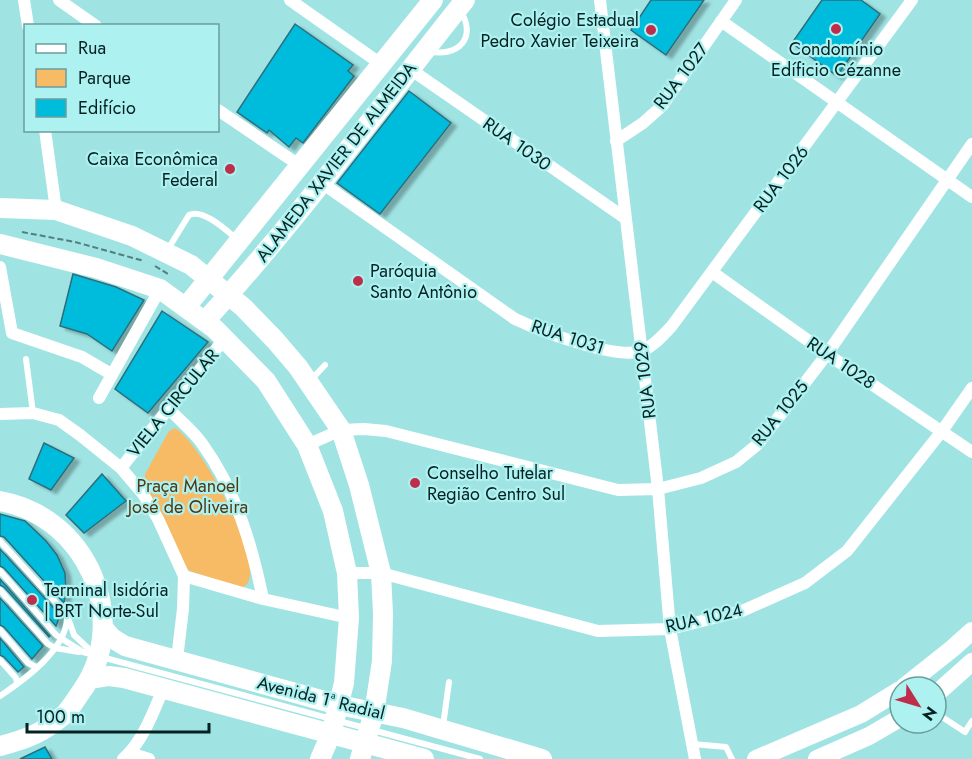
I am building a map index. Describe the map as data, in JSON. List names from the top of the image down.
{
  "streets": {
    "main road": ["ALAMEDA XAVIER DE ALMEIDA", "Avenida 1ª Radial"],
    "street": [
      "RUA 1027",
      "RUA 1030",
      "RUA 1026",
      "RUA 1031",
      "RUA 1028",
      "RUA 1029",
      "VIELA CIRCULAR",
      "RUA 1025",
      "RUA 1024"
    ]
  },
  "crossings": [
    ["RUA 1027", "RUA 1029"],
    ["RUA 1030", "ALAMEDA XAVIER DE ALMEIDA"],
    ["RUA 1030", "RUA 1029"],
    ["ALAMEDA XAVIER DE ALMEIDA", "RUA 1031"],
    ["RUA 1026", "RUA 1031"],
    ["RUA 1026", "RUA 1028"],
    ["RUA 1026", "RUA 1029"],
    ["RUA 1031", "RUA 1029"],
    ["RUA 1028", "RUA 1025"],
    ["RUA 1028", "RUA 1024"],
    ["RUA 1029", "RUA 1025"],
    ["RUA 1029", "RUA 1024"]
  ],
  "parks": ["Praça Manoel José de Oliveira"],
  "places": [
    "Condomínio Edíficio Cézanne",
    "Colégio Estadual Pedro Xavier Teixeira",
    "Caixa Econômica Federal",
    "Paróquia Santo Antônio",
    "Conselho Tutelar Região Centro Sul",
    "Terminal Isidória | BRT Norte-Sul"
  ],
  "legend": ["Rua", "Parque", "Edifício"],
  "scale_bar": "100 m",
  "north": "bottom right"
}
